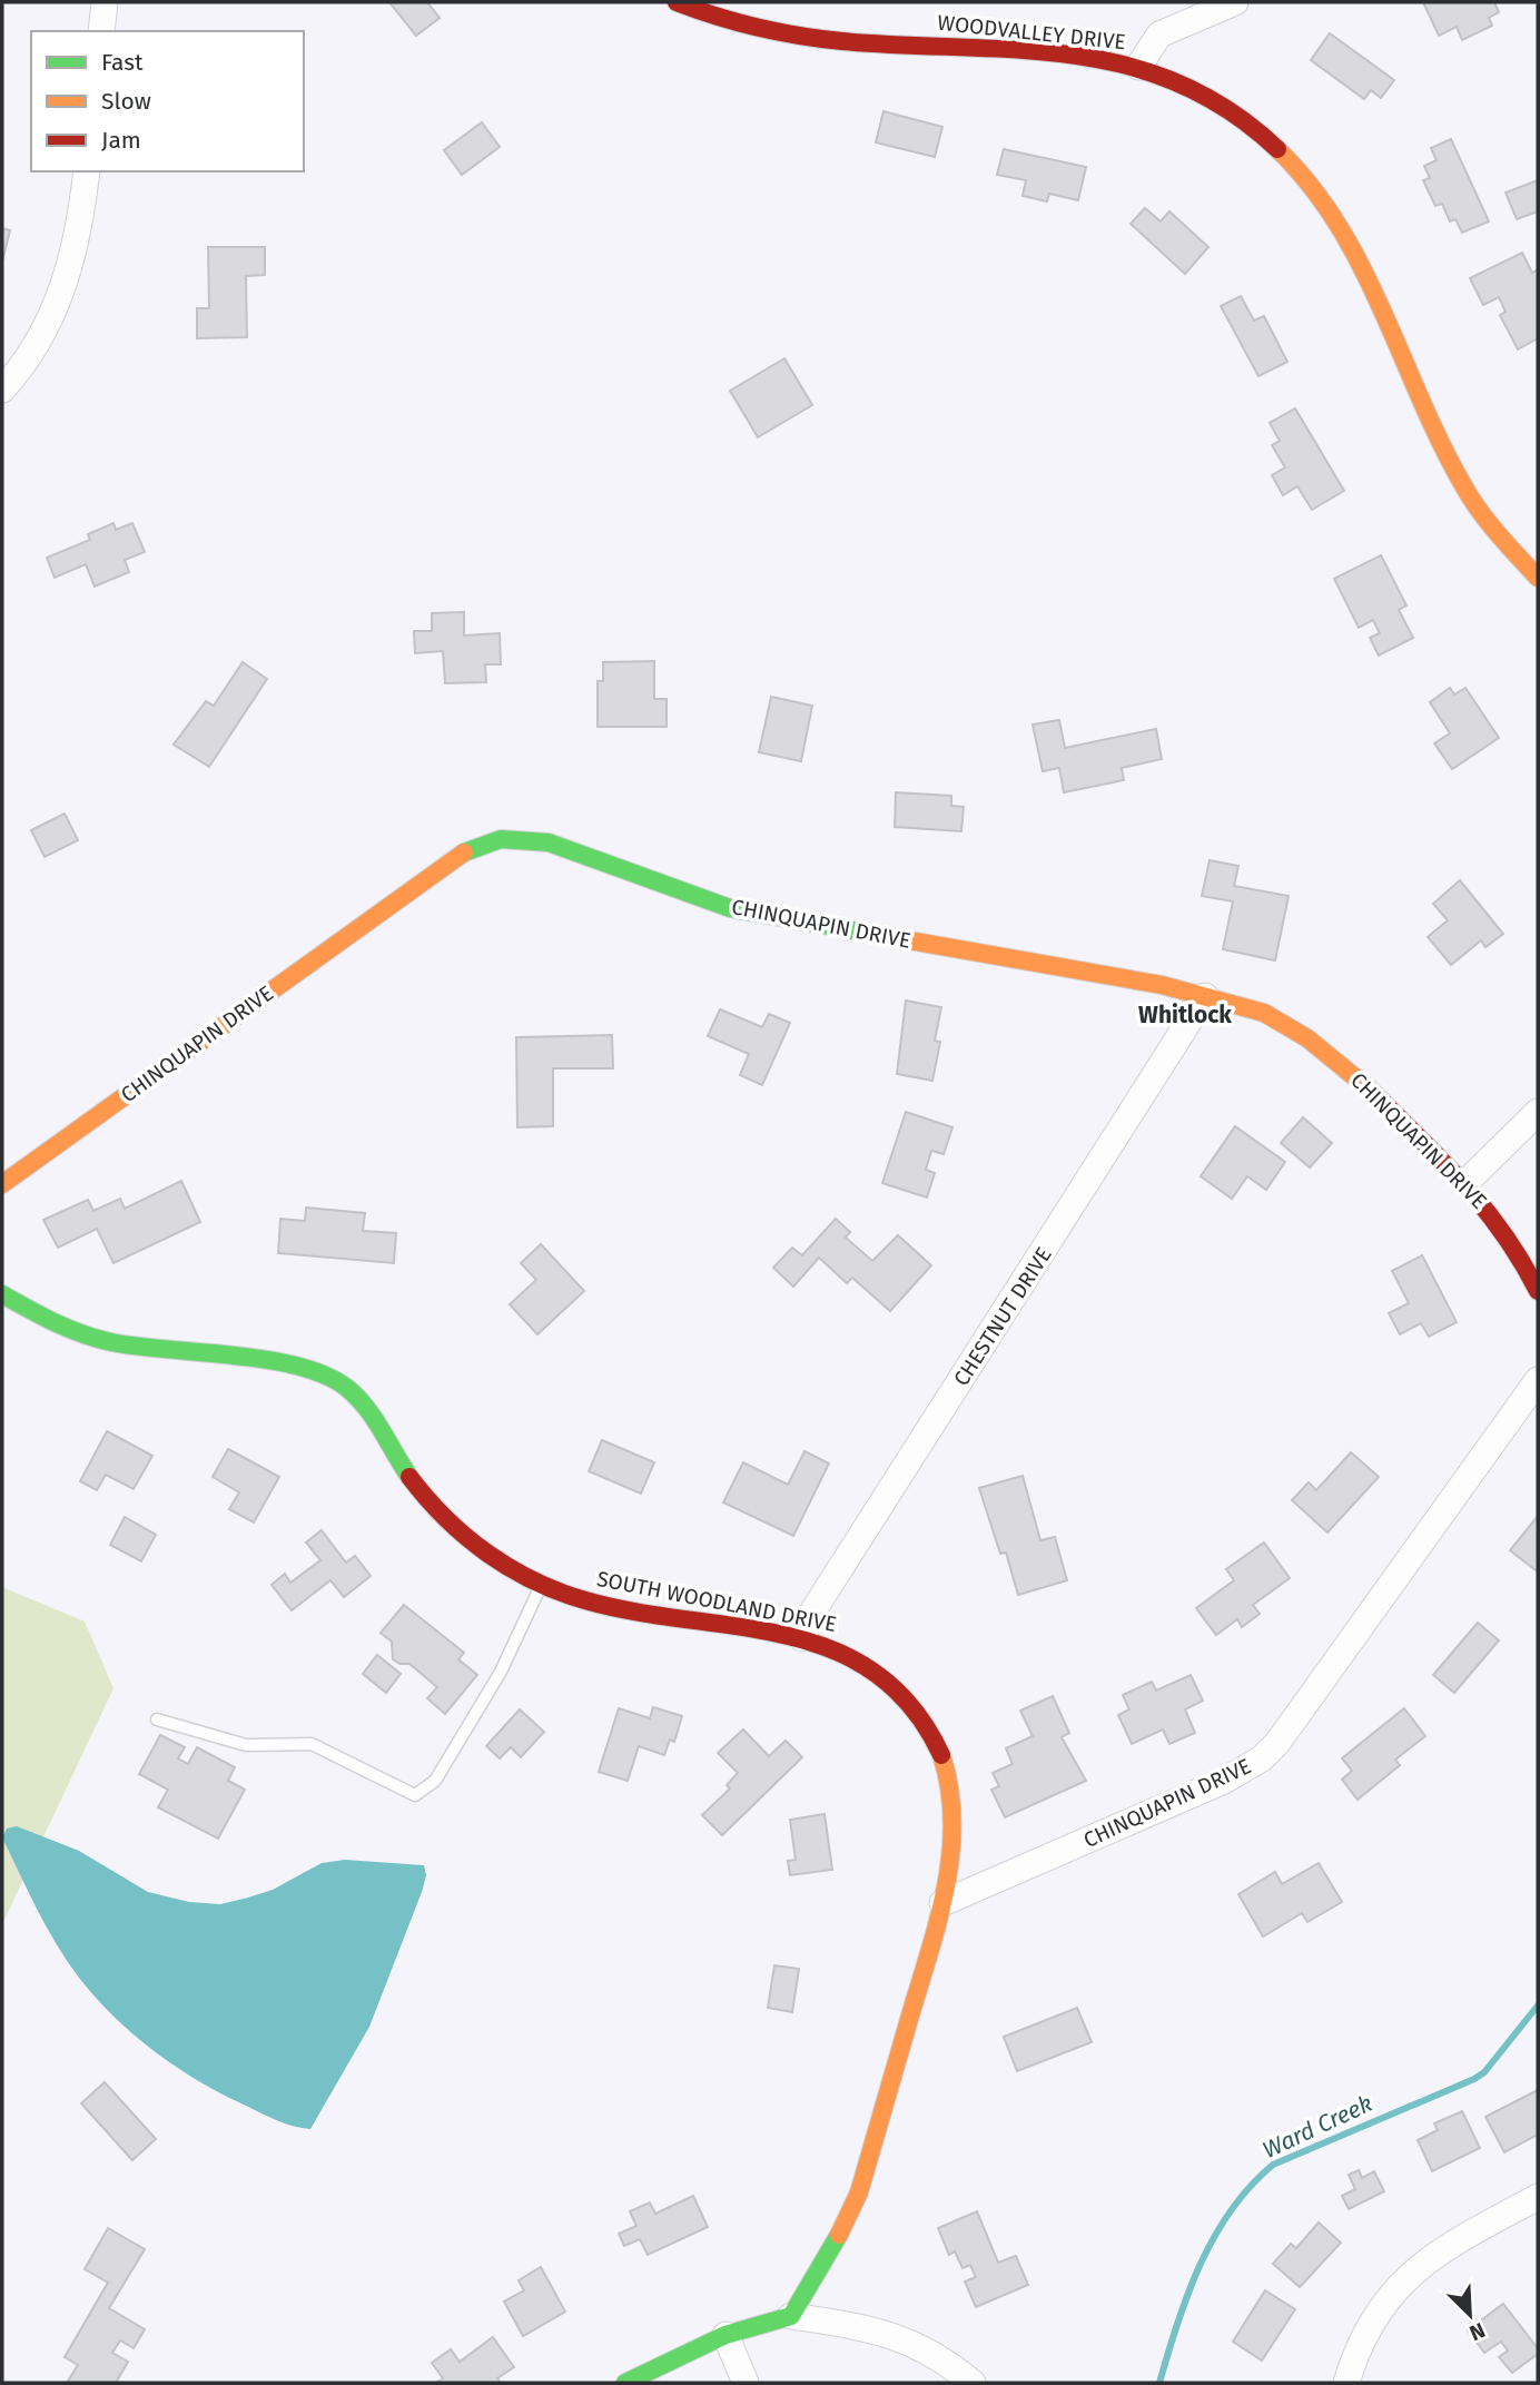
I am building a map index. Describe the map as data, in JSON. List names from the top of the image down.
{
  "streets": {
    "street": [
      "WOODVALLEY DRIVE",
      "CHINQUAPIN DRIVE",
      "CHESTNUT DRIVE",
      "SOUTH WOODLAND DRIVE"
    ]
  },
  "crossings": [
    ["CHINQUAPIN DRIVE", "CHESTNUT DRIVE"],
    ["CHINQUAPIN DRIVE", "SOUTH WOODLAND DRIVE"],
    ["CHESTNUT DRIVE", "SOUTH WOODLAND DRIVE"]
  ],
  "districts": ["Whitlock"],
  "water": ["Ward Creek"],
  "legend": ["Fast", "Slow", "Jam"],
  "north": "bottom right"
}
